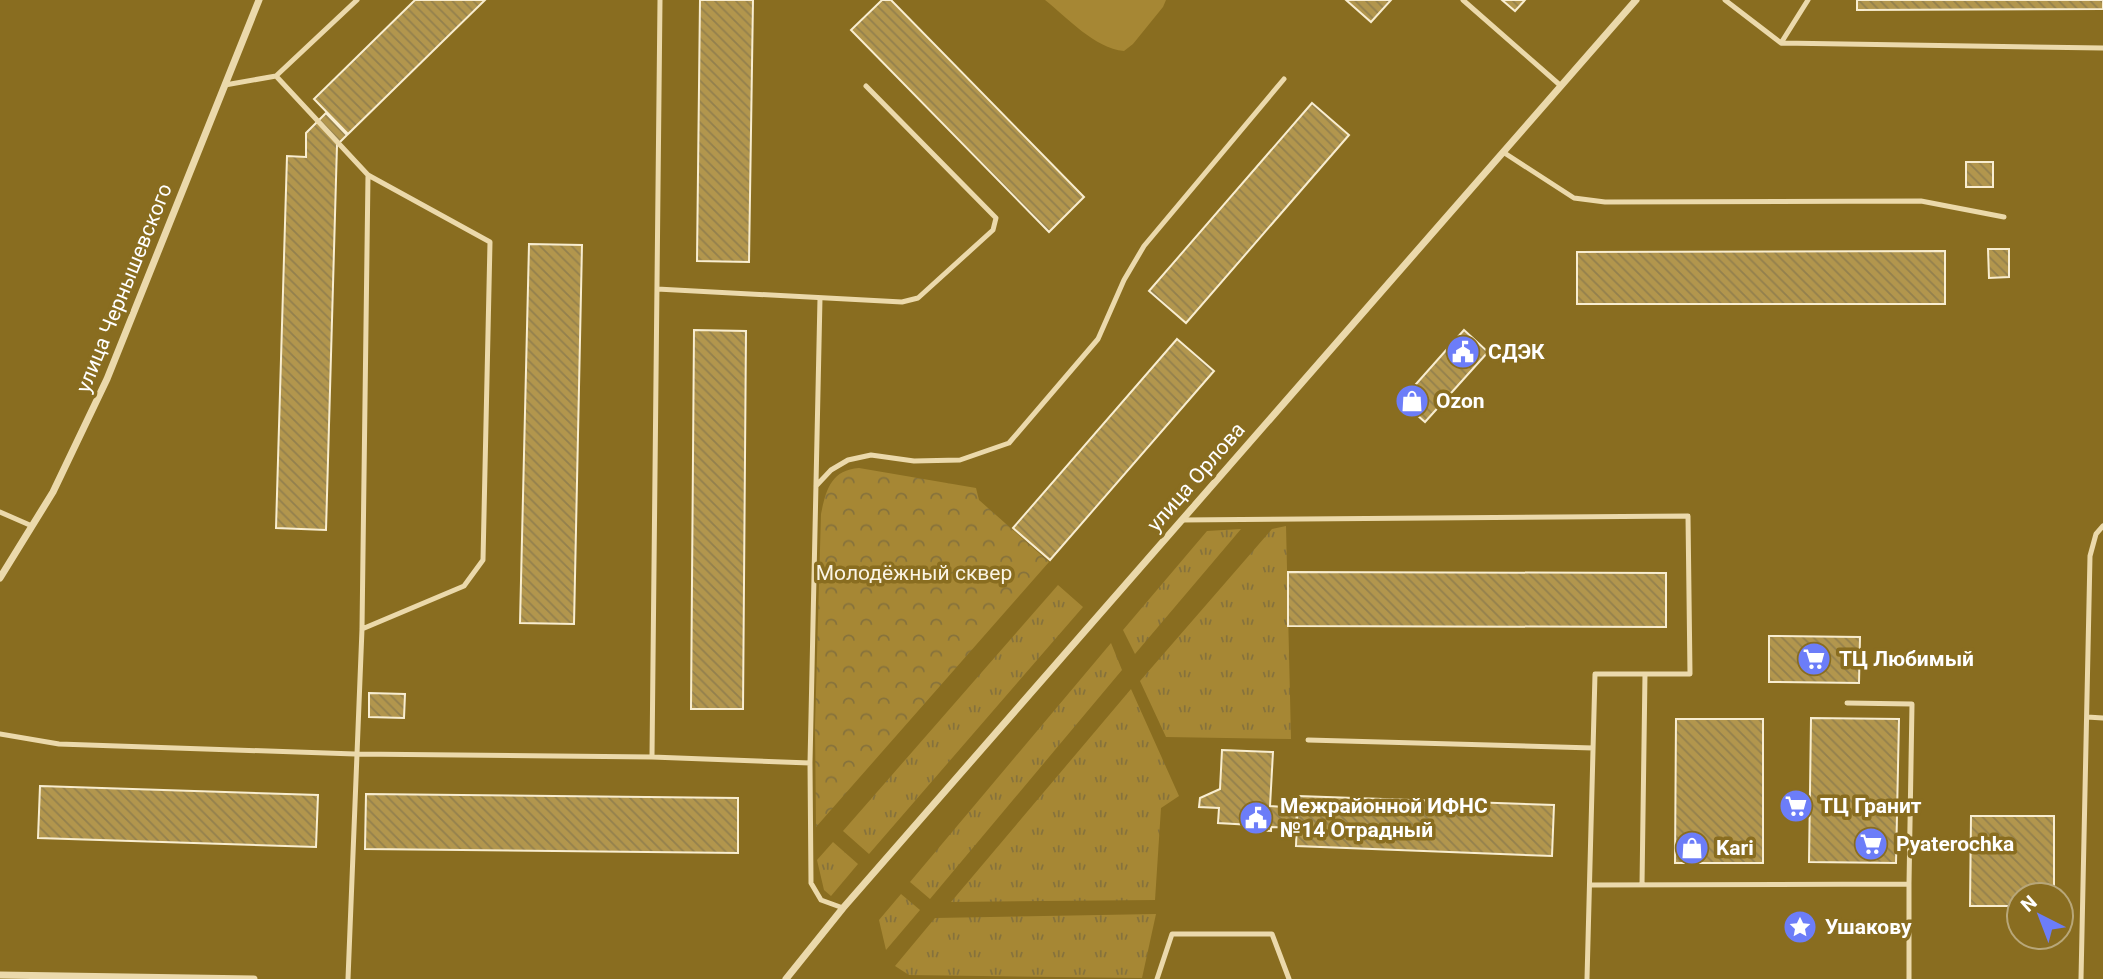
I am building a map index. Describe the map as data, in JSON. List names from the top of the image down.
{
  "streets": {
    "street": ["улица Чернышевского", "улица Орлова"]
  },
  "parks": ["Молодёжный сквер"],
  "places": {
    "public building": ["СДЭК", "Межрайонной ИФНС №14 Отрадный"],
    "shop": ["Ozon", "Kari"],
    "supermarket": ["ТЦ Любимый", "ТЦ Гранит", "Pyaterochka"],
    "place": ["Ушакову"]
  },
  "north": "top left"
}
